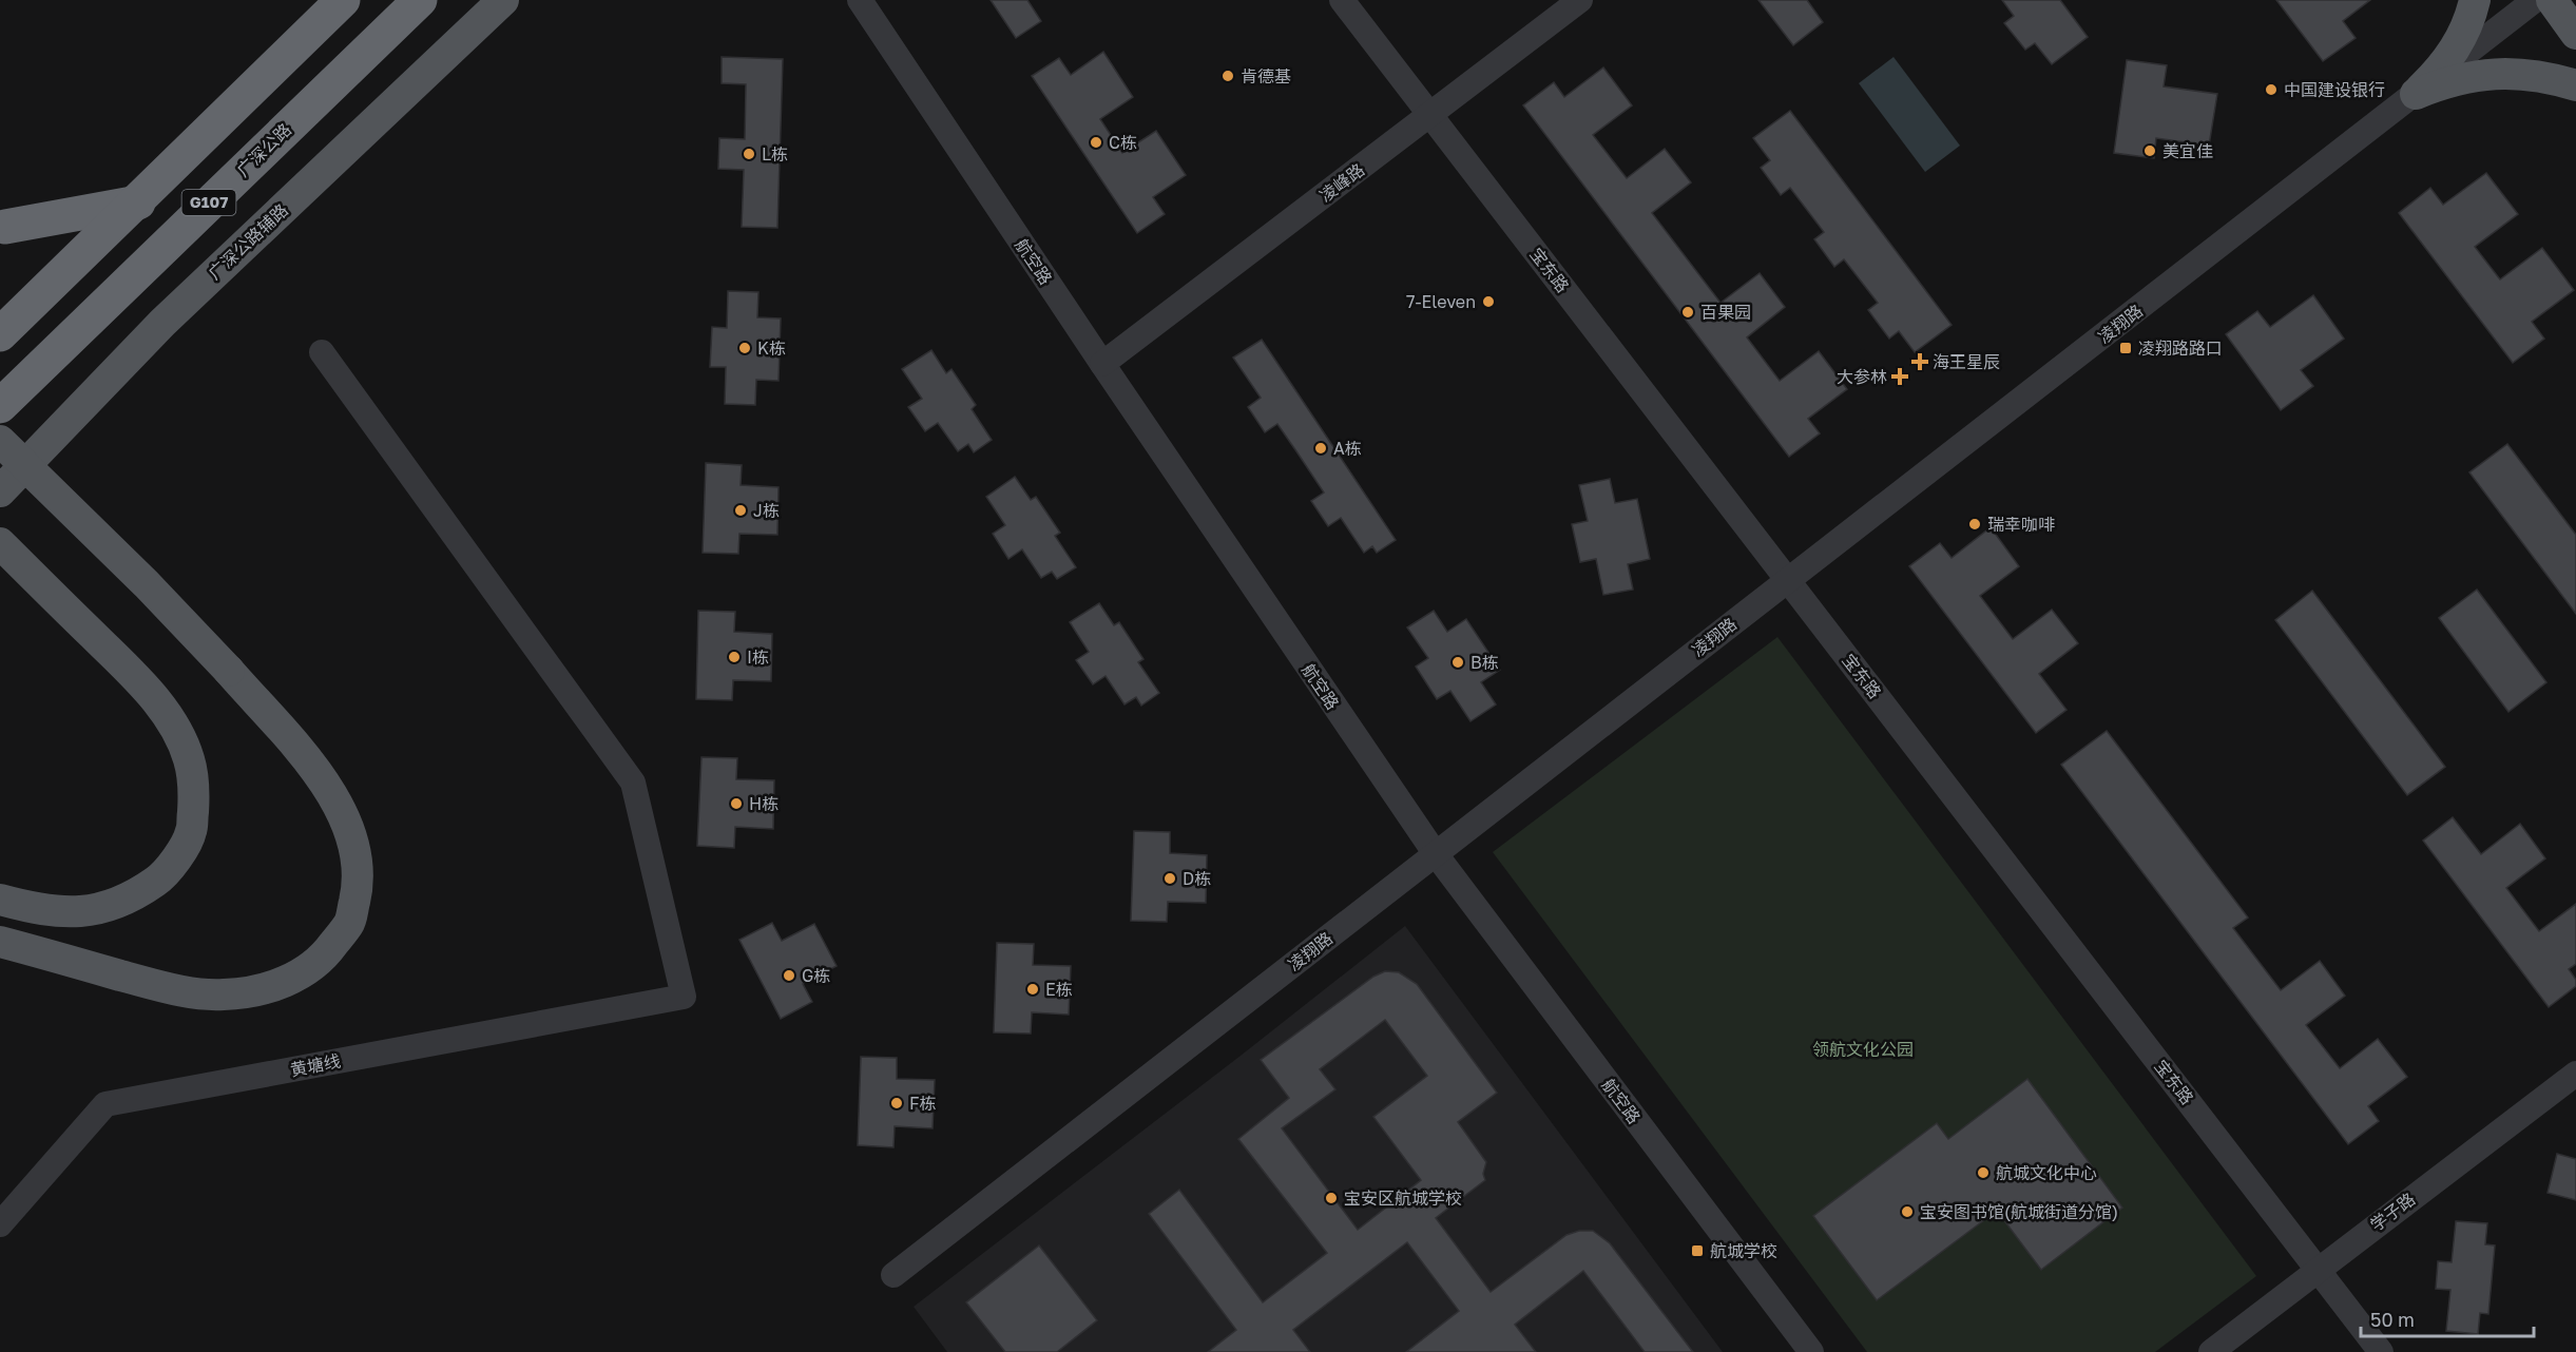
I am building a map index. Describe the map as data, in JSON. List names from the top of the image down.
{
  "streets": {
    "highway": ["广深公路", "G107"],
    "main road": ["广深公路辅路"],
    "street": [
      "凌峰路",
      "航空路",
      "宝东路",
      "凌翔路",
      "黄塘线",
      "学子路"
    ]
  },
  "crossings": [
    ["凌峰路", "航空路"],
    ["凌峰路", "宝东路"],
    ["航空路", "凌翔路"],
    ["宝东路", "凌翔路"],
    ["宝东路", "学子路"]
  ],
  "parks": ["领航文化公园"],
  "places": {
    "other": [
      "肯德基",
      "中国建设银行",
      "C栋",
      "美宜佳",
      "L栋",
      "7-Eleven",
      "百果园",
      "K栋",
      "A栋",
      "J栋",
      "瑞幸咖啡",
      "I栋",
      "B栋",
      "H栋",
      "D栋",
      "G栋",
      "E栋",
      "F栋",
      "航城文化中心",
      "宝安区航城学校",
      "宝安图书馆(航城街道分馆)"
    ],
    "transit": ["凌翔路路口", "航城学校"],
    "health": ["海王星辰", "大参林"]
  },
  "scale_bar": "50 m"
}
